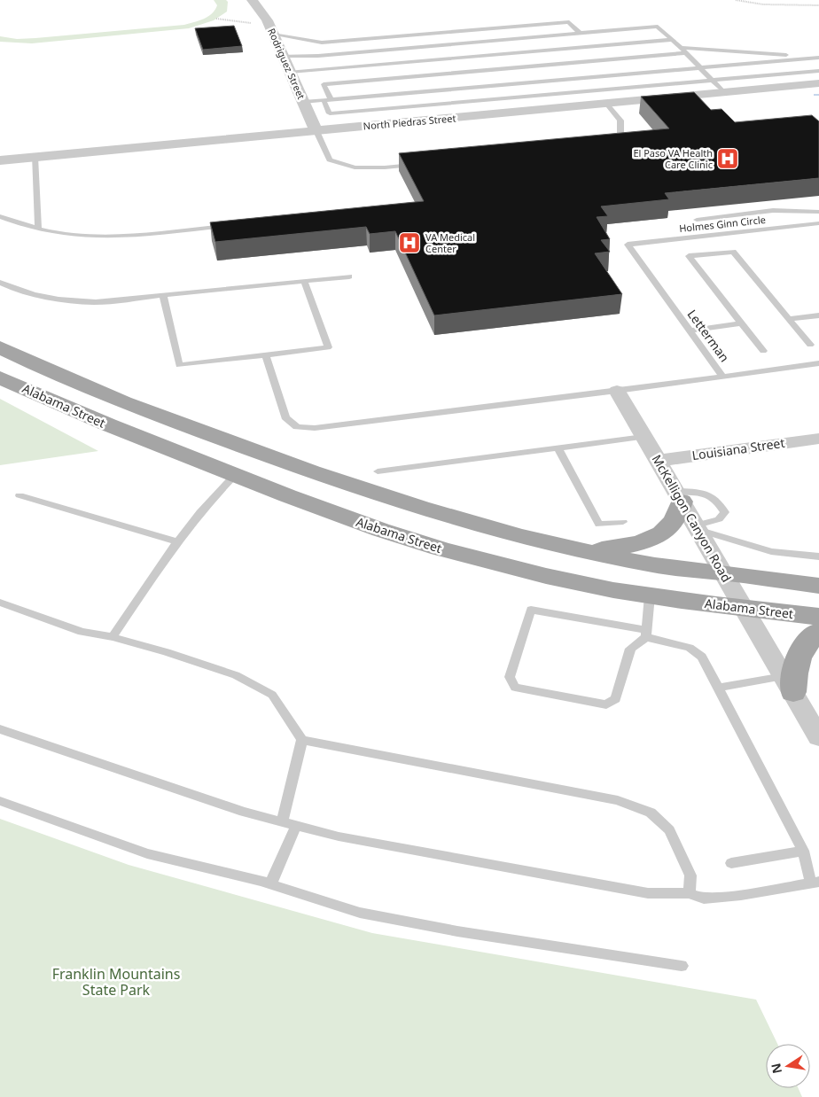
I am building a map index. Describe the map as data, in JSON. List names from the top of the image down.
{
  "streets": {
    "main road": ["Alabama Street"],
    "street": [
      "Rodriguez Street",
      "North Piedras Street",
      "Louisiana Street",
      "McKelligon Canyon Road"
    ],
    "lane": ["Holmes Ginn Circle", "Letterman"]
  },
  "crossings": [
    ["Rodriguez Street", "North Piedras Street"],
    ["Holmes Ginn Circle", "Letterman"],
    ["Letterman", "McKelligon Canyon Road"],
    ["Alabama Street", "McKelligon Canyon Road"],
    ["Louisiana Street", "McKelligon Canyon Road"]
  ],
  "parks": ["Franklin Mountains State Park"],
  "places": {
    "hospital": ["El Paso VA Health Care Clinic", "VA Medical Center"]
  },
  "north": "left"
}
